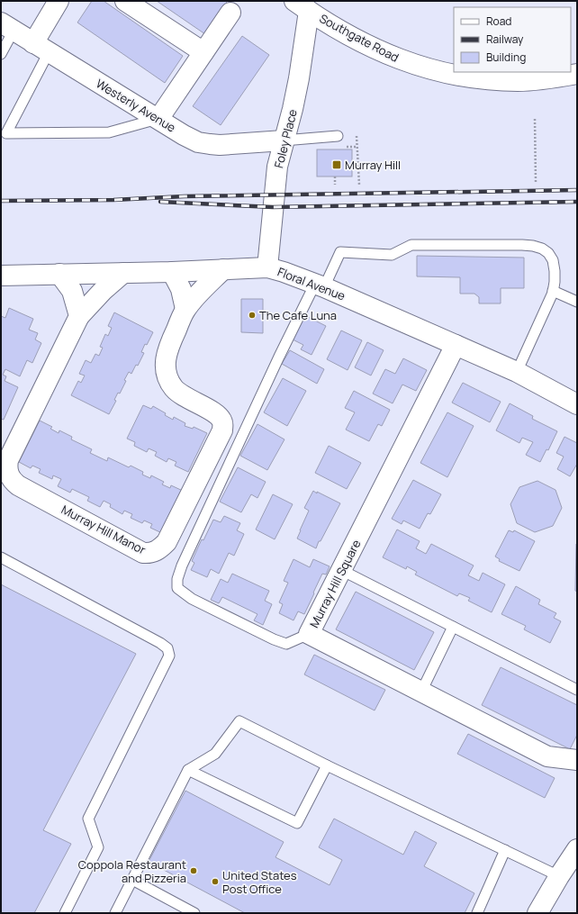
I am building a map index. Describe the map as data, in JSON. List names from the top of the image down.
{
  "streets": {
    "street": [
      "Southgate Road",
      "Westerly Avenue",
      "Foley Place",
      "Floral Avenue",
      "Murray Hill Manor",
      "Murray Hill Square"
    ]
  },
  "crossings": [
    ["Southgate Road", "Foley Place"],
    ["Westerly Avenue", "Foley Place"],
    ["Foley Place", "Floral Avenue"],
    ["Floral Avenue", "Murray Hill Manor"],
    ["Floral Avenue", "Murray Hill Square"]
  ],
  "places": {
    "transit": ["Murray Hill"],
    "other": ["The Cafe Luna", "Coppola Restaurant and Pizzeria", "United States Post Office"]
  },
  "legend": ["Road", "Railway", "Building"]
}
